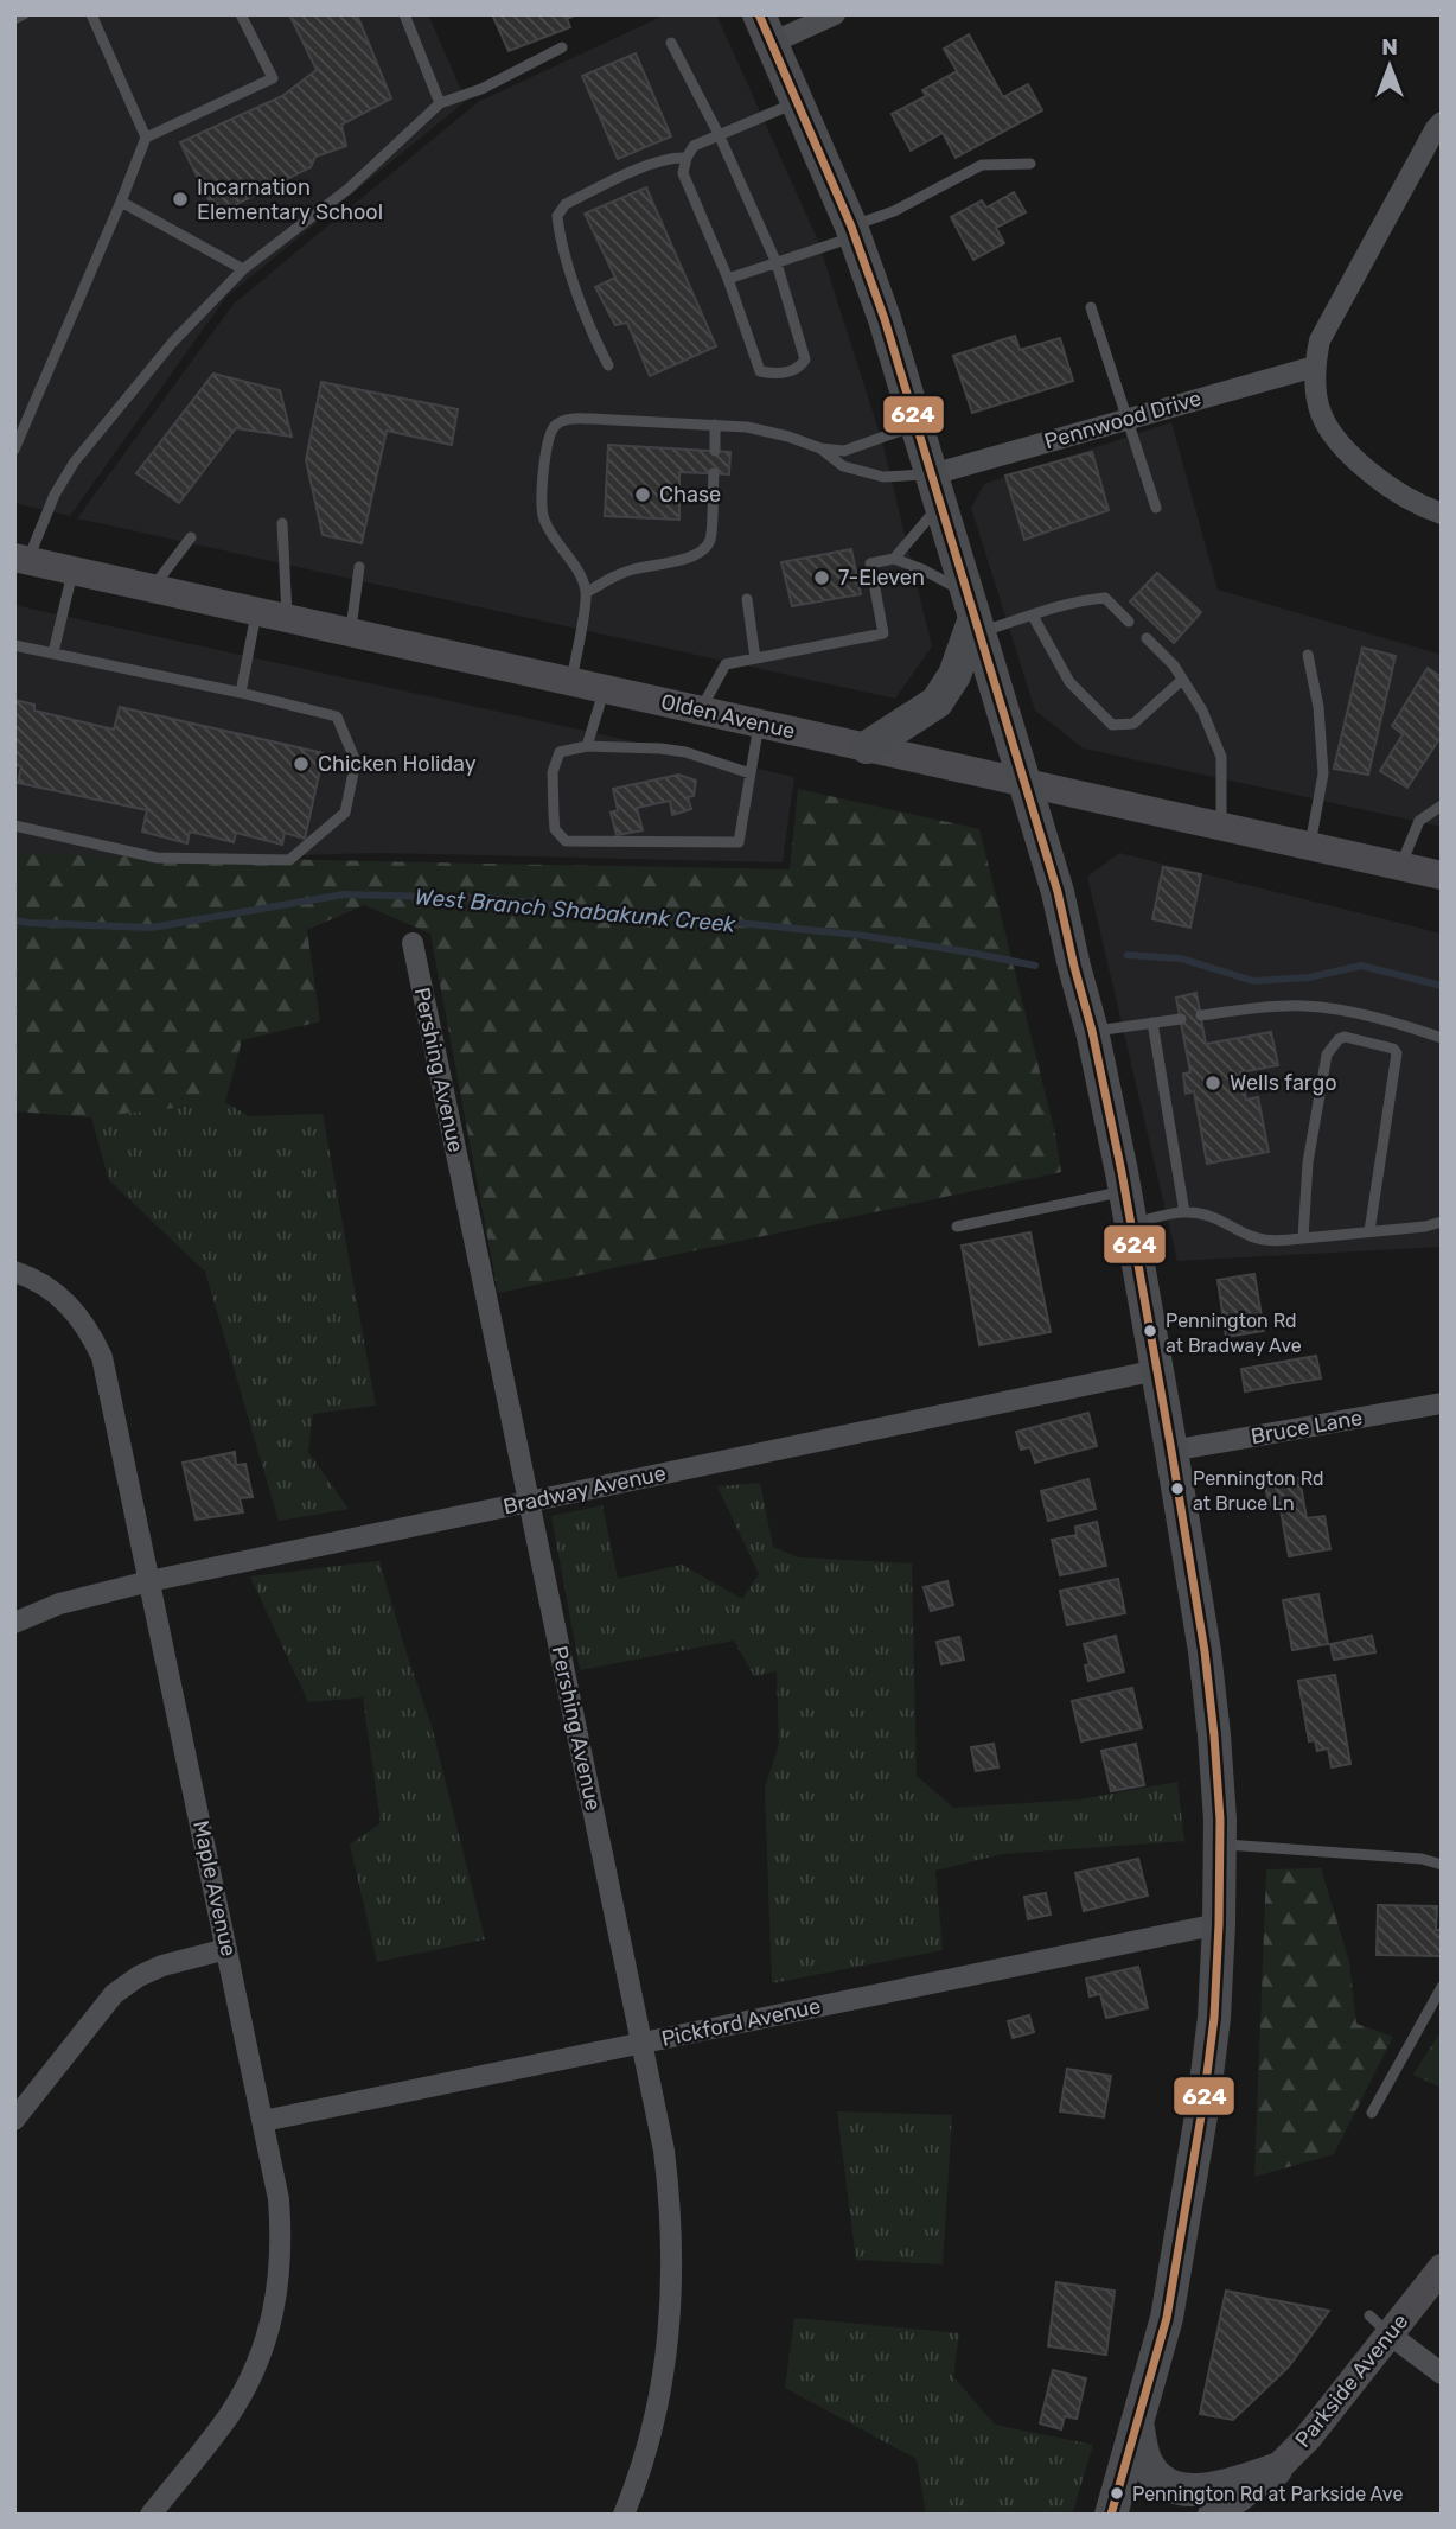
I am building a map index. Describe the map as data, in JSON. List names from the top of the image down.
{
  "streets": {
    "main road": ["Olden Avenue", "Parkside Avenue"],
    "street": [
      "Pennwood Drive",
      "Pershing Avenue",
      "Bruce Lane",
      "Bradway Avenue",
      "Maple Avenue",
      "Pickford Avenue"
    ]
  },
  "crossings": [
    ["Pershing Avenue", "Bradway Avenue"],
    ["Pershing Avenue", "Pickford Avenue"],
    ["Bradway Avenue", "Maple Avenue"],
    ["Maple Avenue", "Pickford Avenue"]
  ],
  "water": ["West Branch Shabakunk Creek"],
  "places": [
    "Incarnation Elementary School",
    "Chase",
    "7-Eleven",
    "Chicken Holiday",
    "Wells fargo",
    "Pennington Rd at Bradway Ave",
    "Pennington Rd at Bruce Ln",
    "Pennington Rd at Parkside Ave"
  ],
  "lines": ["transit line 624"],
  "north": "top"
}
